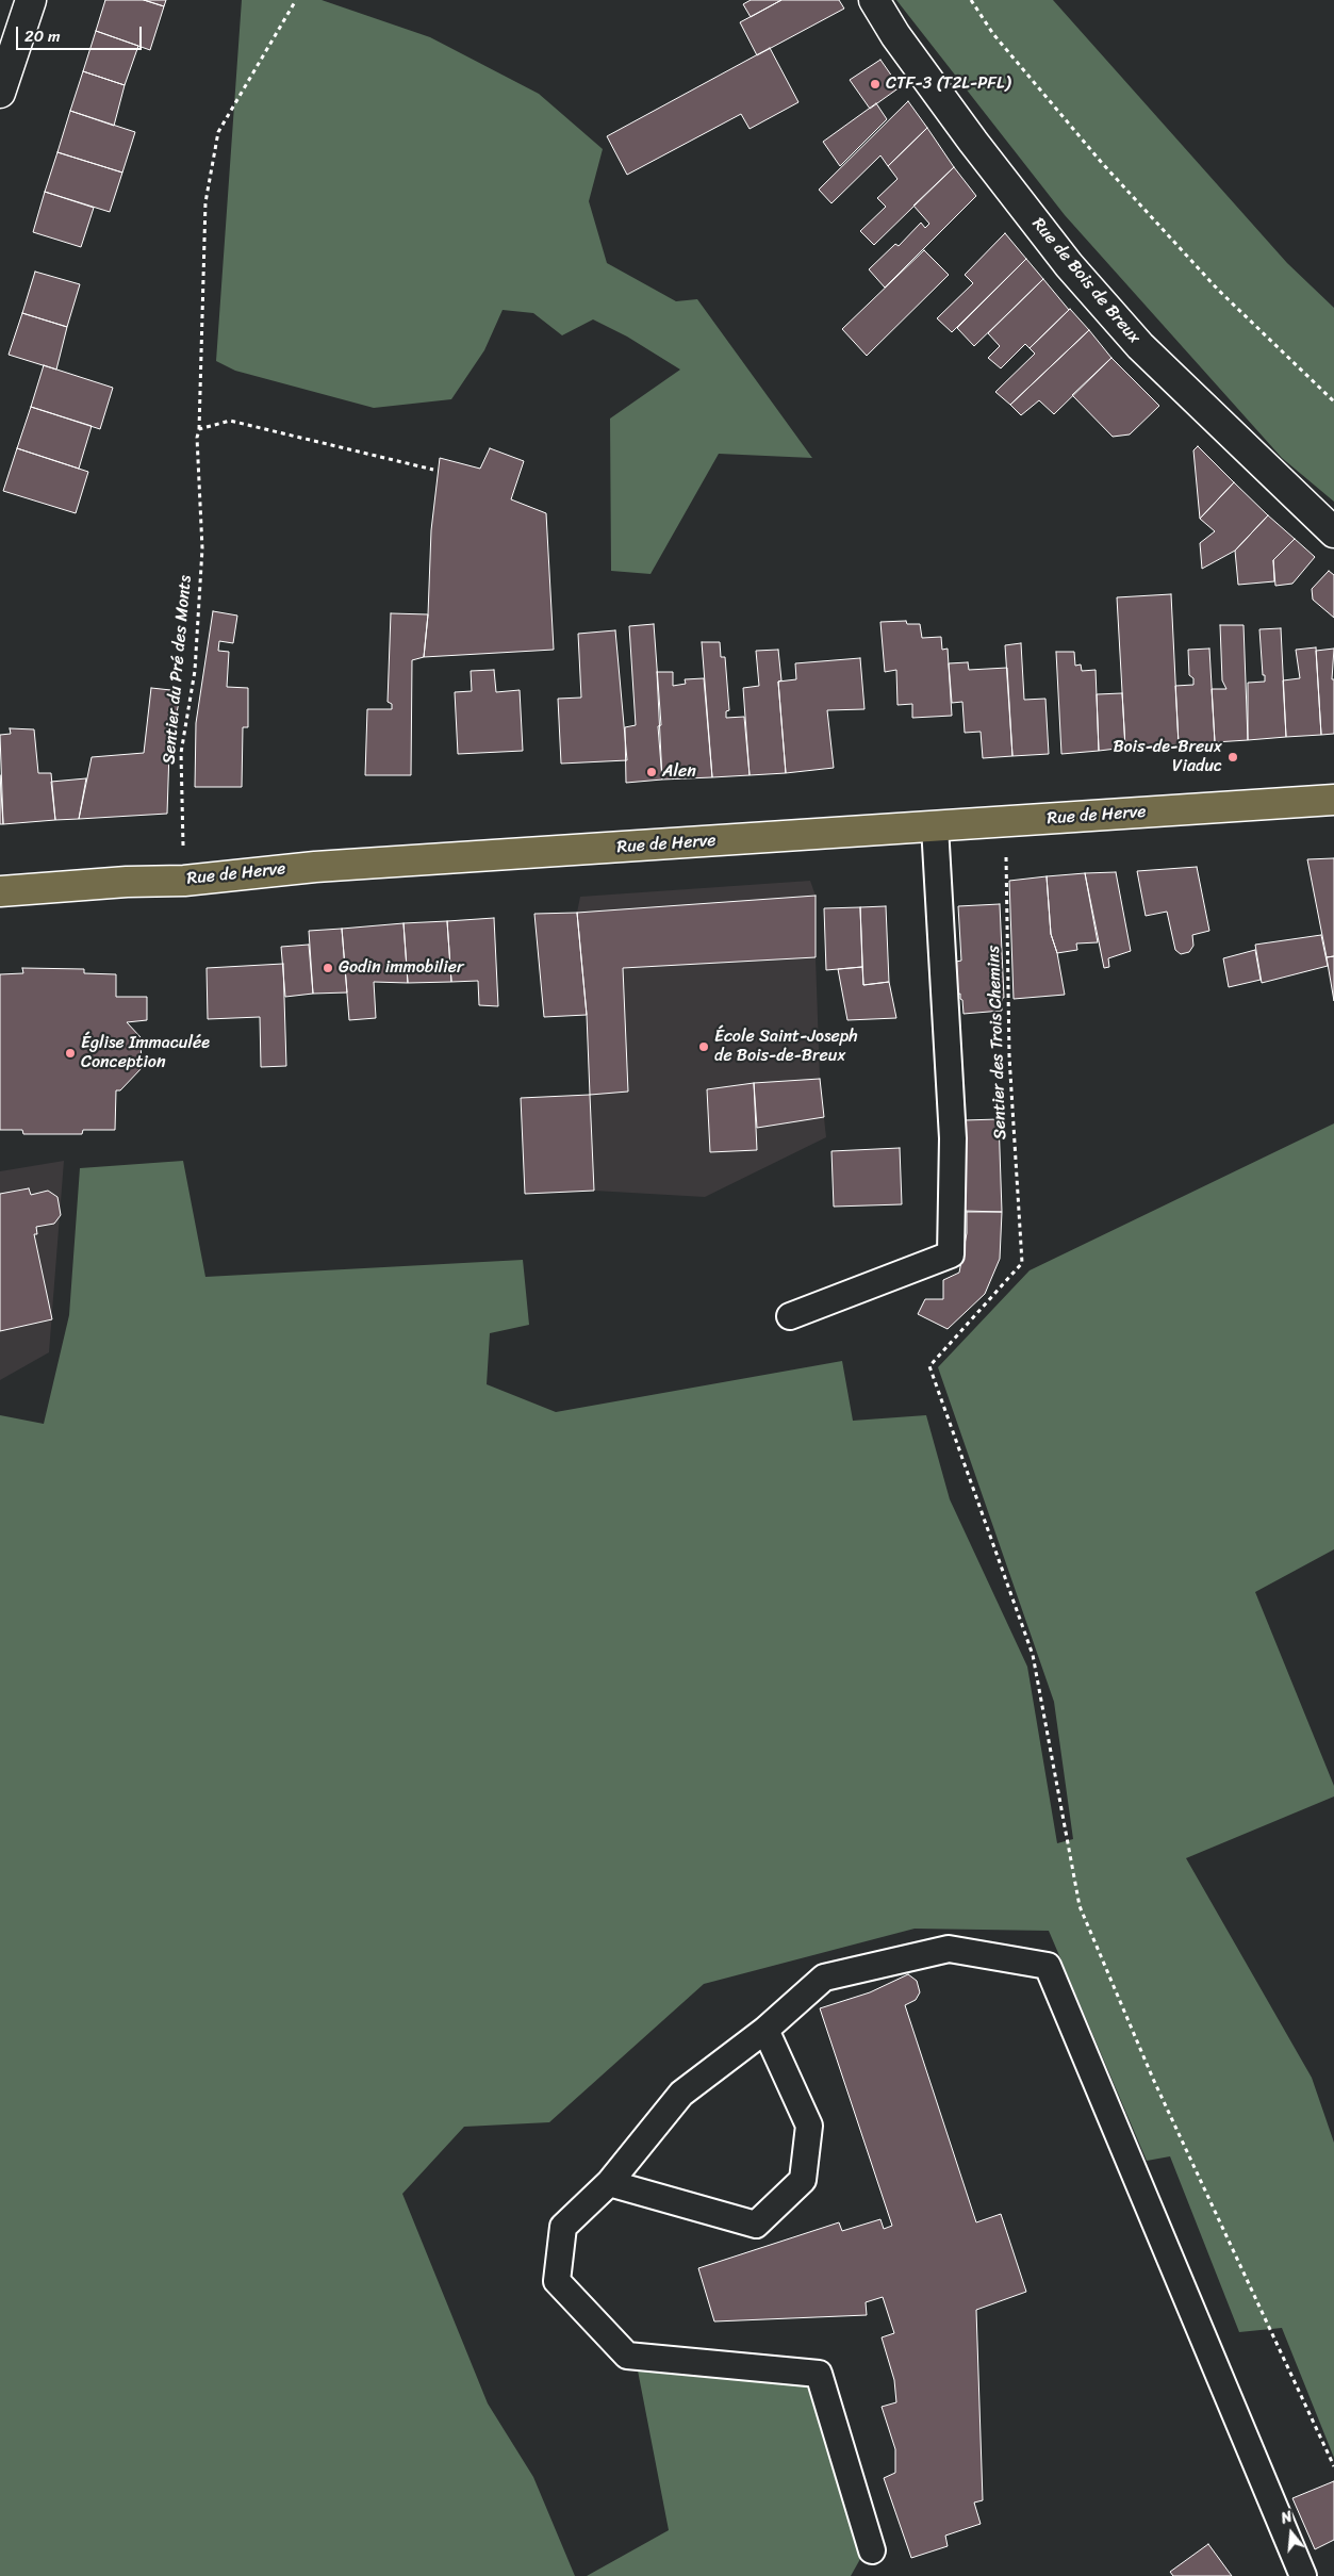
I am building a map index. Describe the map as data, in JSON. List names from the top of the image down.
{
  "streets": {
    "main road": ["Rue de Herve"],
    "street": ["Rue de Bois de Breux"],
    "path": ["Sentier du Pré des Monts", "Sentier des Trois Chemins"]
  },
  "crossings": [
    ["Sentier du Pré des Monts", "Rue de Herve"],
    ["Rue de Herve", "Sentier des Trois Chemins"]
  ],
  "places": [
    "CTF-3 (T2L-PFL)",
    "Bois-de-Breux Viaduc",
    "Alen",
    "Godin immobilier",
    "École Saint-Joseph de Bois-de-Breux",
    "Église Immaculée Conception"
  ],
  "scale_bar": "20 m",
  "north": "top"
}
